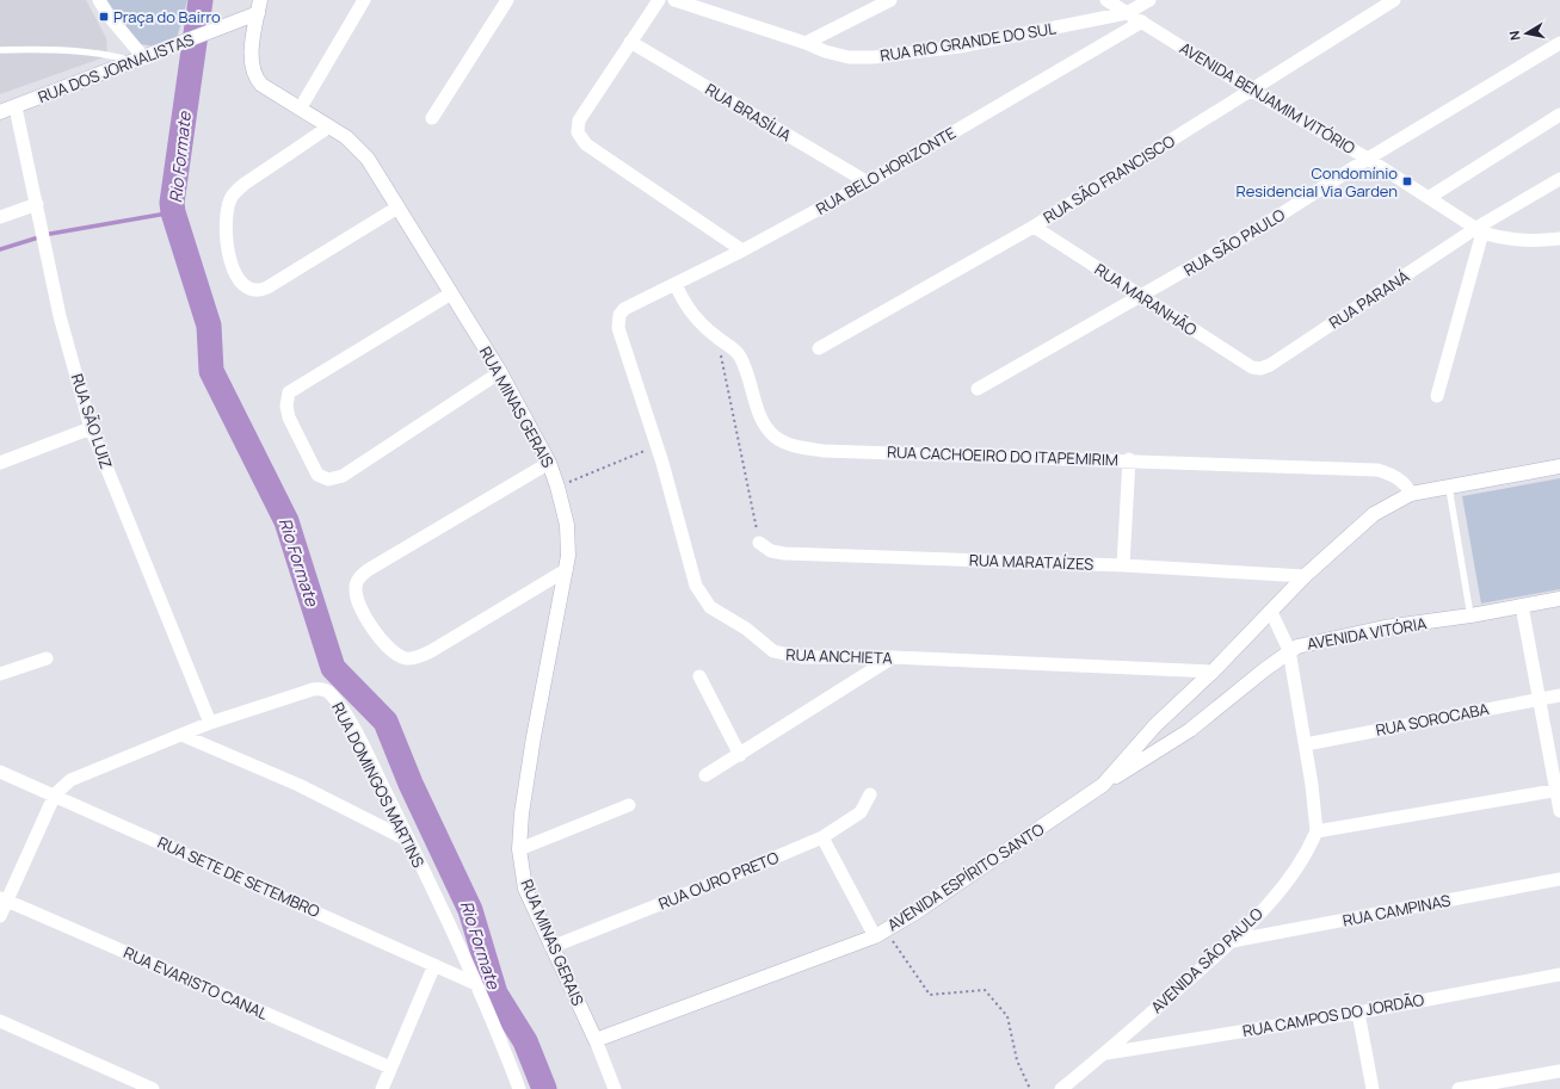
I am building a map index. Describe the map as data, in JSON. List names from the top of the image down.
{
  "streets": {
    "street": [
      "RUA RIO GRANDE DO SUL",
      "RUA DOS JORNALISTAS",
      "AVENIDA BENJAMIM VITÓRIO",
      "RUA BRASÍLIA",
      "RUA BELO HORIZONTE",
      "RUA SÃO FRANCISCO",
      "RUA SÃO PAULO",
      "RUA MARANHÃO",
      "RUA PARANÁ",
      "RUA MINAS GERAIS",
      "RUA SÃO LUIZ",
      "RUA CACHOEIRO DO ITAPEMIRIM",
      "RUA MARATAÍZES",
      "AVENIDA VITÓRIA",
      "RUA ANCHIETA",
      "RUA SOROCABA",
      "RUA DOMINGOS MARTINS",
      "RUA SETE DE SETEMBRO",
      "AVENIDA ESPÍRITO SANTO",
      "RUA OURO PRETO",
      "RUA CAMPINAS",
      "AVENIDA SÃO PAULO",
      "RUA EVARISTO CANAL",
      "RUA CAMPOS DO JORDÃO"
    ]
  },
  "crossings": [
    ["RUA RIO GRANDE DO SUL", "AVENIDA BENJAMIM VITÓRIO"],
    ["RUA DOS JORNALISTAS", "RUA MINAS GERAIS"],
    ["RUA DOS JORNALISTAS", "RUA SÃO LUIZ"],
    ["AVENIDA BENJAMIM VITÓRIO", "RUA BELO HORIZONTE"],
    ["AVENIDA BENJAMIM VITÓRIO", "RUA SÃO FRANCISCO"],
    ["AVENIDA BENJAMIM VITÓRIO", "RUA SÃO PAULO"],
    ["AVENIDA BENJAMIM VITÓRIO", "RUA PARANÁ"],
    ["RUA BRASÍLIA", "RUA BELO HORIZONTE"],
    ["RUA BELO HORIZONTE", "RUA CACHOEIRO DO ITAPEMIRIM"],
    ["RUA BELO HORIZONTE", "RUA ANCHIETA"],
    ["RUA SÃO FRANCISCO", "RUA MARANHÃO"],
    ["RUA SÃO PAULO", "RUA MARANHÃO"],
    ["RUA MARANHÃO", "RUA PARANÁ"],
    ["RUA MINAS GERAIS", "AVENIDA ESPÍRITO SANTO"],
    ["RUA MINAS GERAIS", "RUA OURO PRETO"],
    ["RUA SÃO LUIZ", "RUA DOMINGOS MARTINS"],
    ["RUA CACHOEIRO DO ITAPEMIRIM", "AVENIDA ESPÍRITO SANTO"],
    ["RUA MARATAÍZES", "AVENIDA ESPÍRITO SANTO"],
    ["AVENIDA VITÓRIA", "AVENIDA ESPÍRITO SANTO"],
    ["RUA ANCHIETA", "AVENIDA ESPÍRITO SANTO"],
    ["RUA DOMINGOS MARTINS", "RUA SETE DE SETEMBRO"],
    ["RUA DOMINGOS MARTINS", "RUA EVARISTO CANAL"],
    ["RUA CAMPINAS", "AVENIDA SÃO PAULO"],
    ["AVENIDA SÃO PAULO", "RUA CAMPOS DO JORDÃO"]
  ],
  "water": ["Rio Formate"],
  "places": {
    "transit": ["Praça do Bairro", "Condomínio Residencial Via Garden"]
  },
  "north": "left"
}
